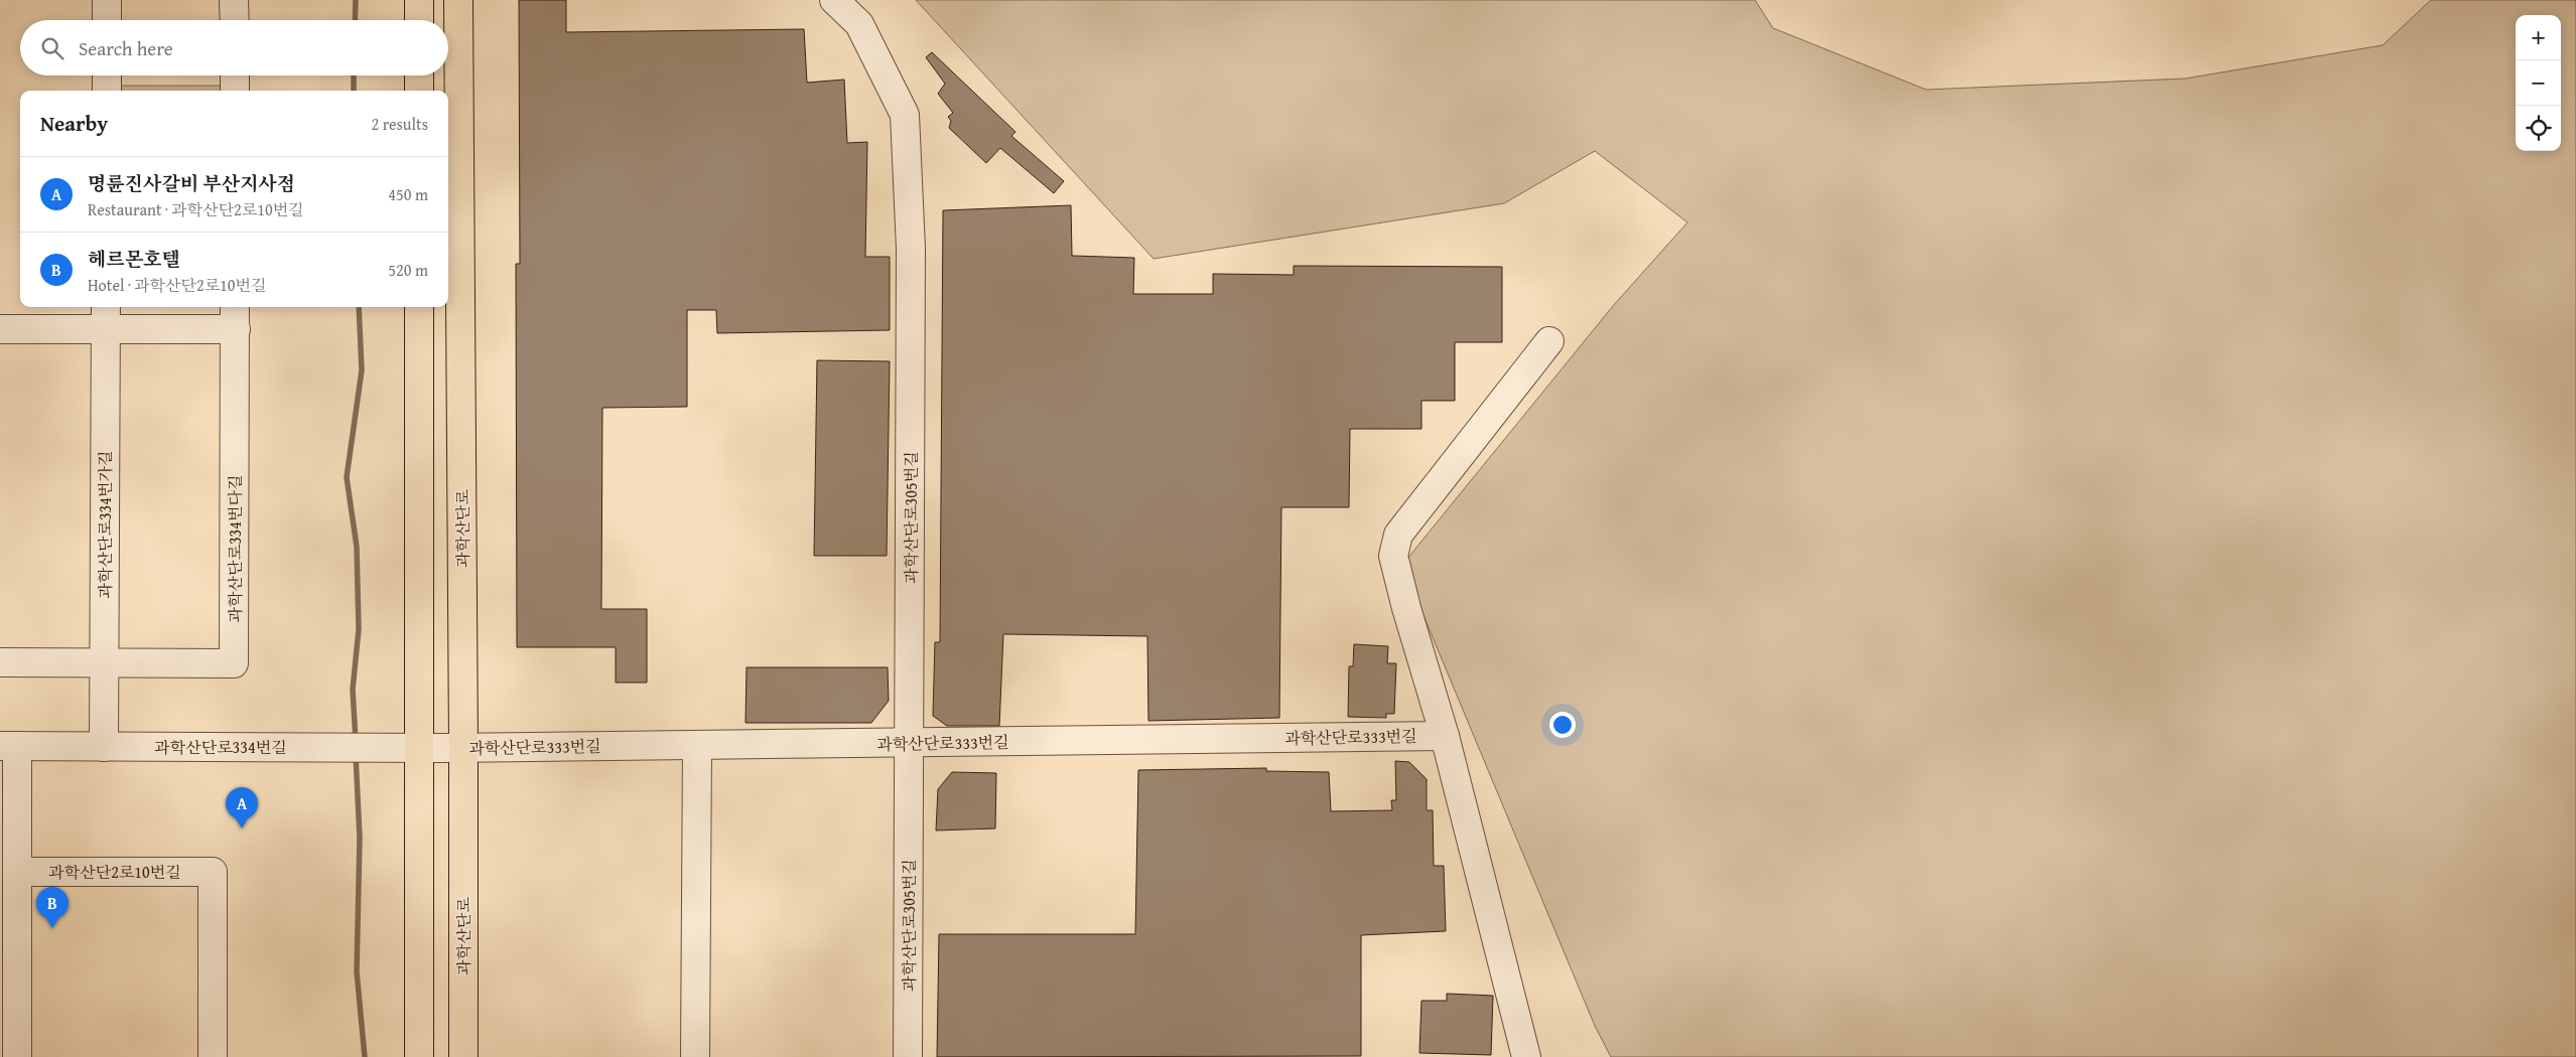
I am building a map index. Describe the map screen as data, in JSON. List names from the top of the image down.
{
  "streets": {
    "main road": ["과학산단로"],
    "street": [
      "과학산단로305번길",
      "과학산단로334번가길",
      "과학산단로334번다길",
      "과학산단로333번길",
      "과학산단로334번길",
      "과학산단2로10번길"
    ]
  },
  "crossings": [
    ["과학산단로305번길", "과학산단로333번길"],
    ["과학산단로334번가길", "과학산단로334번다길"],
    ["과학산단로334번가길", "과학산단로334번길"],
    ["과학산단로", "과학산단로333번길"],
    ["과학산단로", "과학산단로334번길"],
    ["과학산단로333번길", "과학산단로334번길"]
  ],
  "page": {
    "map_buttons": ["+", "−"],
    "search": "Search here",
    "heading": ["Nearby", "2 results"],
    "list": [
      {
        "mark": "A",
        "name": "명륜진사갈비 부산지사점",
        "note": "Restaurant · 과학산단2로10번길",
        "value": "450 m"
      },
      {
        "mark": "B",
        "name": "헤르몬호텔",
        "note": "Hotel · 과학산단2로10번길",
        "value": "520 m"
      }
    ],
    "pins": ["A", "B"]
  }
}
